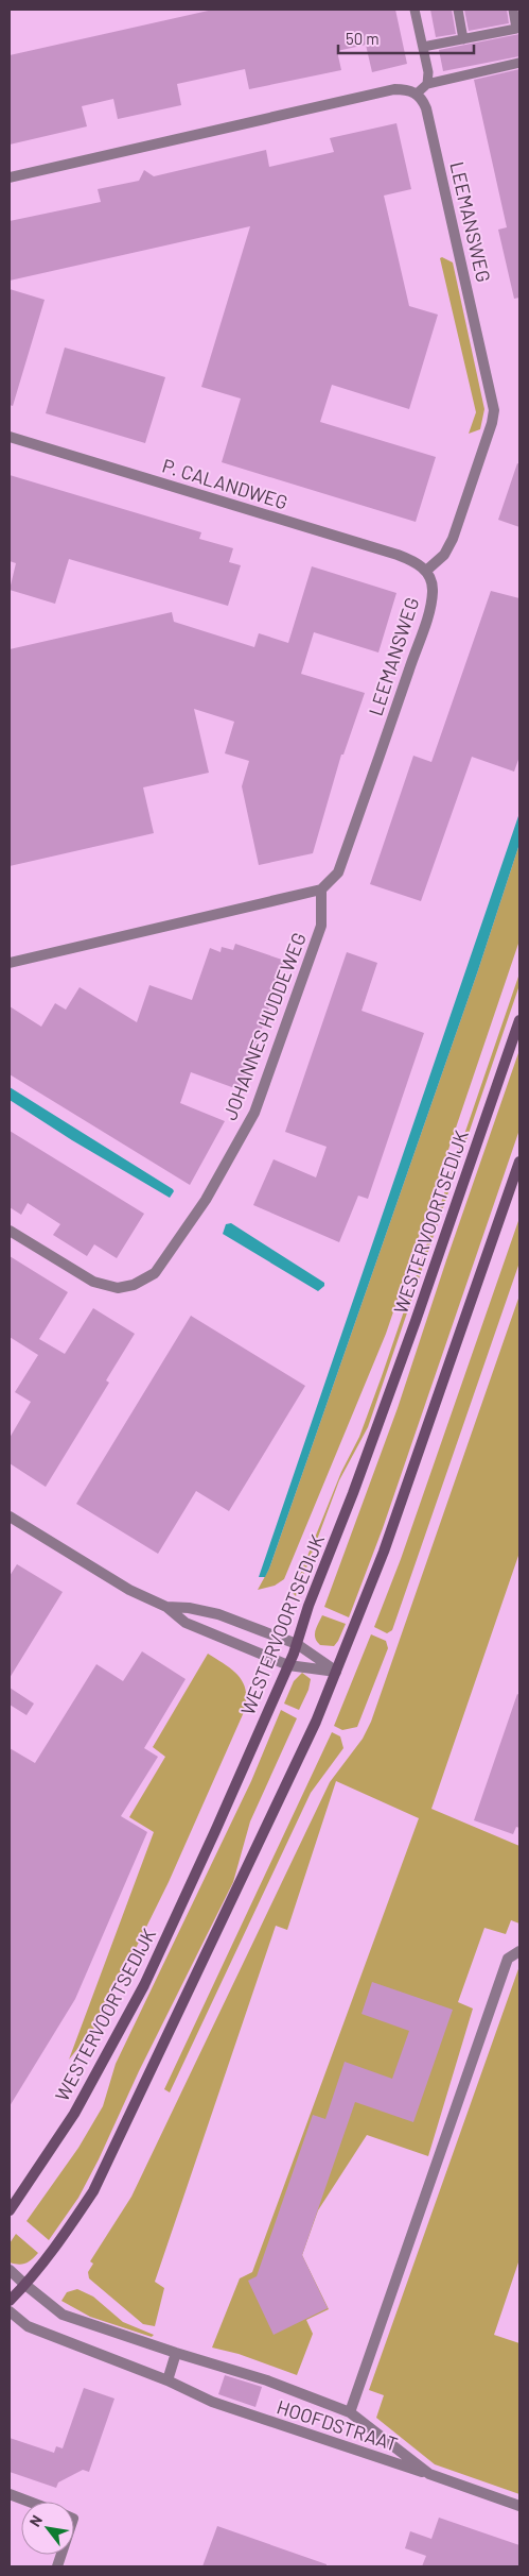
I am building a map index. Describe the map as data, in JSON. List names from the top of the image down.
{
  "streets": {
    "main road": ["WESTERVOORTSEDIJK"],
    "street": [
      "LEEMANSWEG",
      "P. CALANDWEG",
      "JOHANNES HUDDEWEG",
      "HOOFDSTRAAT"
    ]
  },
  "crossings": [
    ["LEEMANSWEG", "P. CALANDWEG"],
    ["LEEMANSWEG", "JOHANNES HUDDEWEG"]
  ],
  "scale_bar": "50 m",
  "north": "top left"
}
